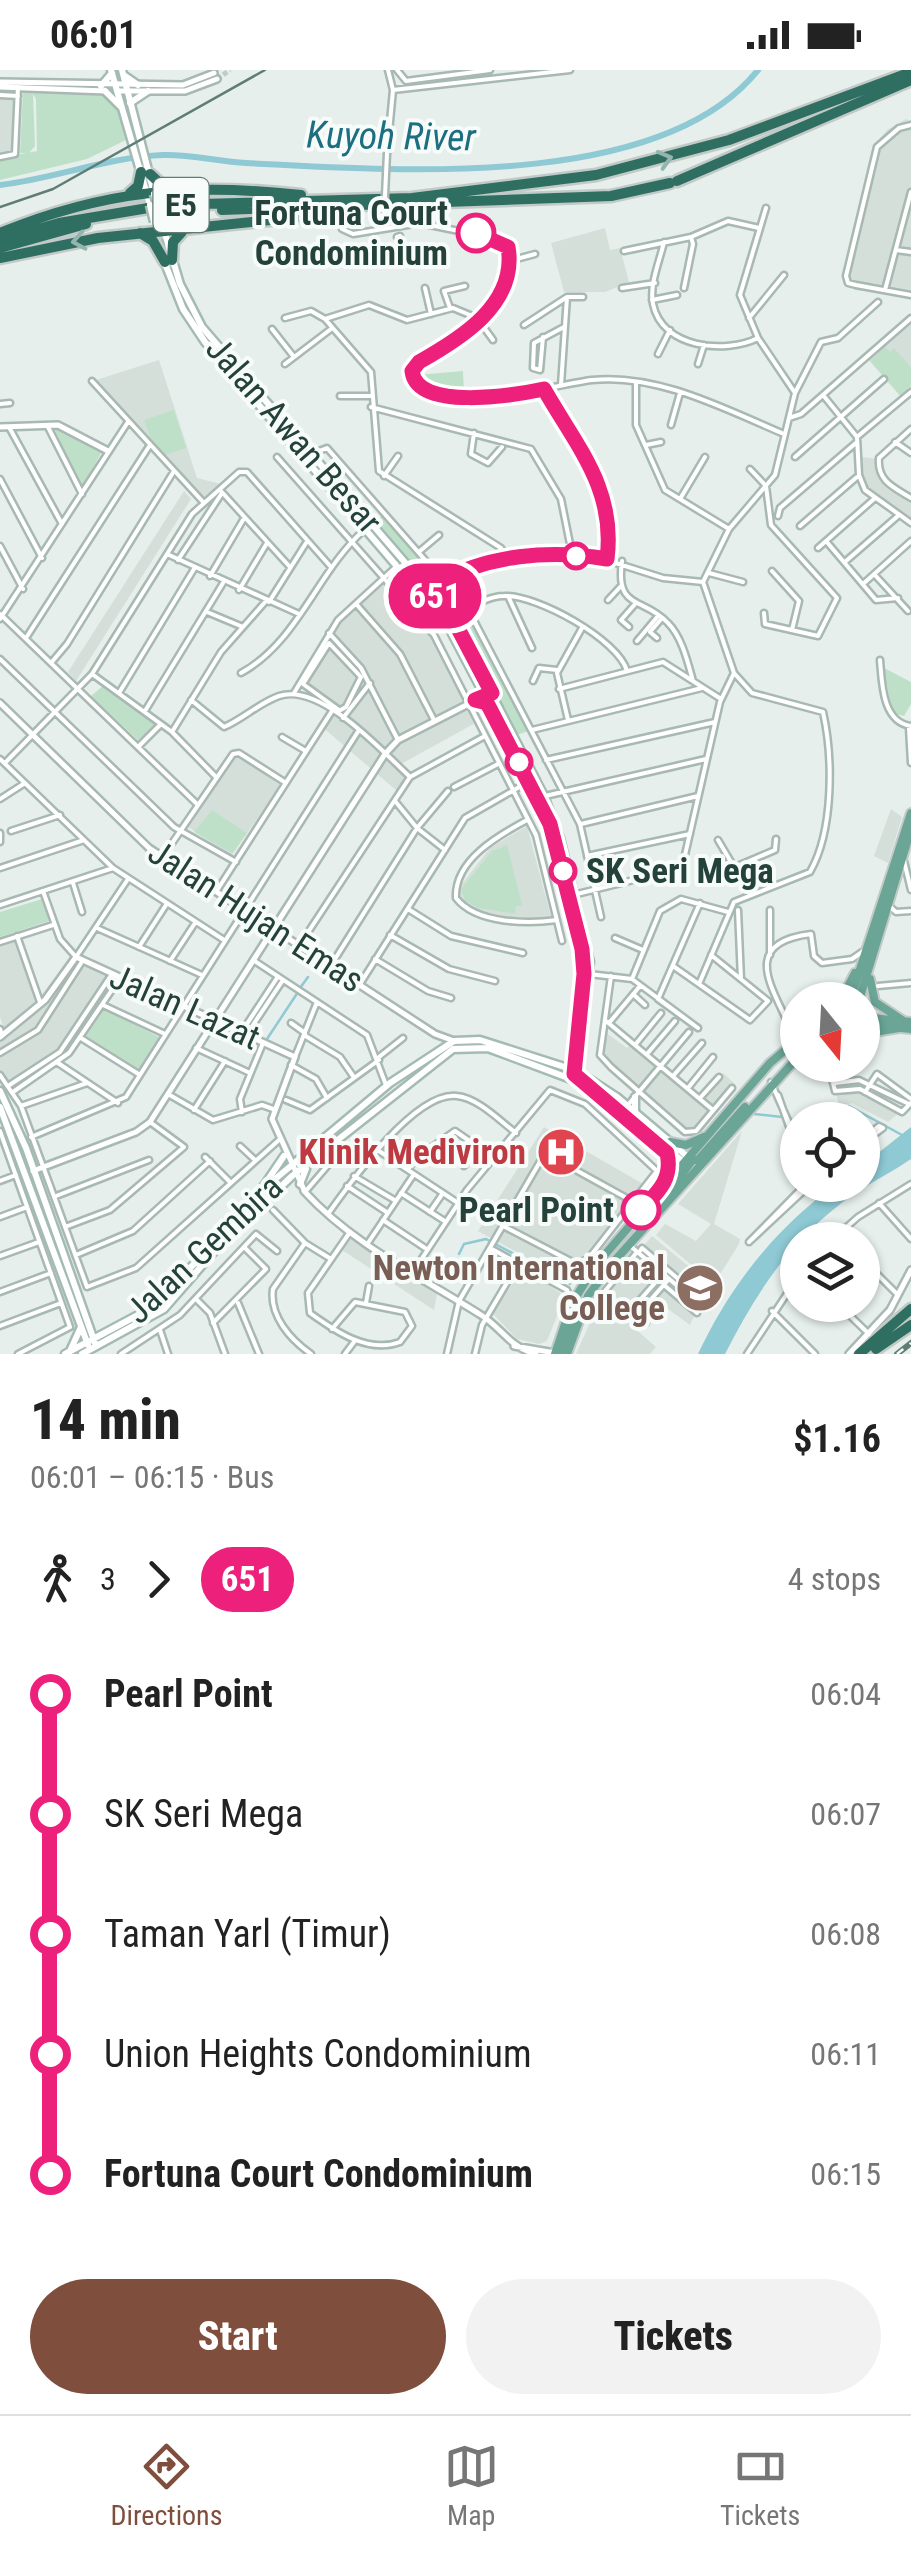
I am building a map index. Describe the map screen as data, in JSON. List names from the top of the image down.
{
  "streets": {
    "highway": ["E5"],
    "main road": ["Jalan Awan Besar", "Jalan Gembira"],
    "street": ["Jalan Hujan Emas", "Jalan Lazat"]
  },
  "crossings": [
    ["Jalan Awan Besar", "Jalan Gembira"],
    ["Jalan Hujan Emas", "Jalan Gembira"]
  ],
  "water": ["Kuyoh River"],
  "places": {
    "other": ["Fortuna Court Condominium", "SK Seri Mega", "Pearl Point"],
    "hospital": ["Klinik Mediviron"],
    "school or university": ["Newton International College"]
  },
  "lines": ["bus line 651"],
  "north": "bottom",
  "page": {
    "status": "06:01",
    "on_map": "651",
    "heading": ["14 min", "06:01 – 06:15 · Bus", "$1.16"],
    "legs": ["3", "651", "4 stops"],
    "list": [
      {
        "name": "Pearl Point",
        "value": "06:04"
      },
      {
        "name": "SK Seri Mega",
        "value": "06:07"
      },
      {
        "name": "Taman Yarl (Timur)",
        "value": "06:08"
      },
      {
        "name": "Union Heights Condominium",
        "value": "06:11"
      },
      {
        "name": "Fortuna Court Condominium",
        "value": "06:15"
      }
    ],
    "buttons": ["Start", "Tickets"],
    "tabs": ["Directions", "Map", "Tickets"]
  }
}
